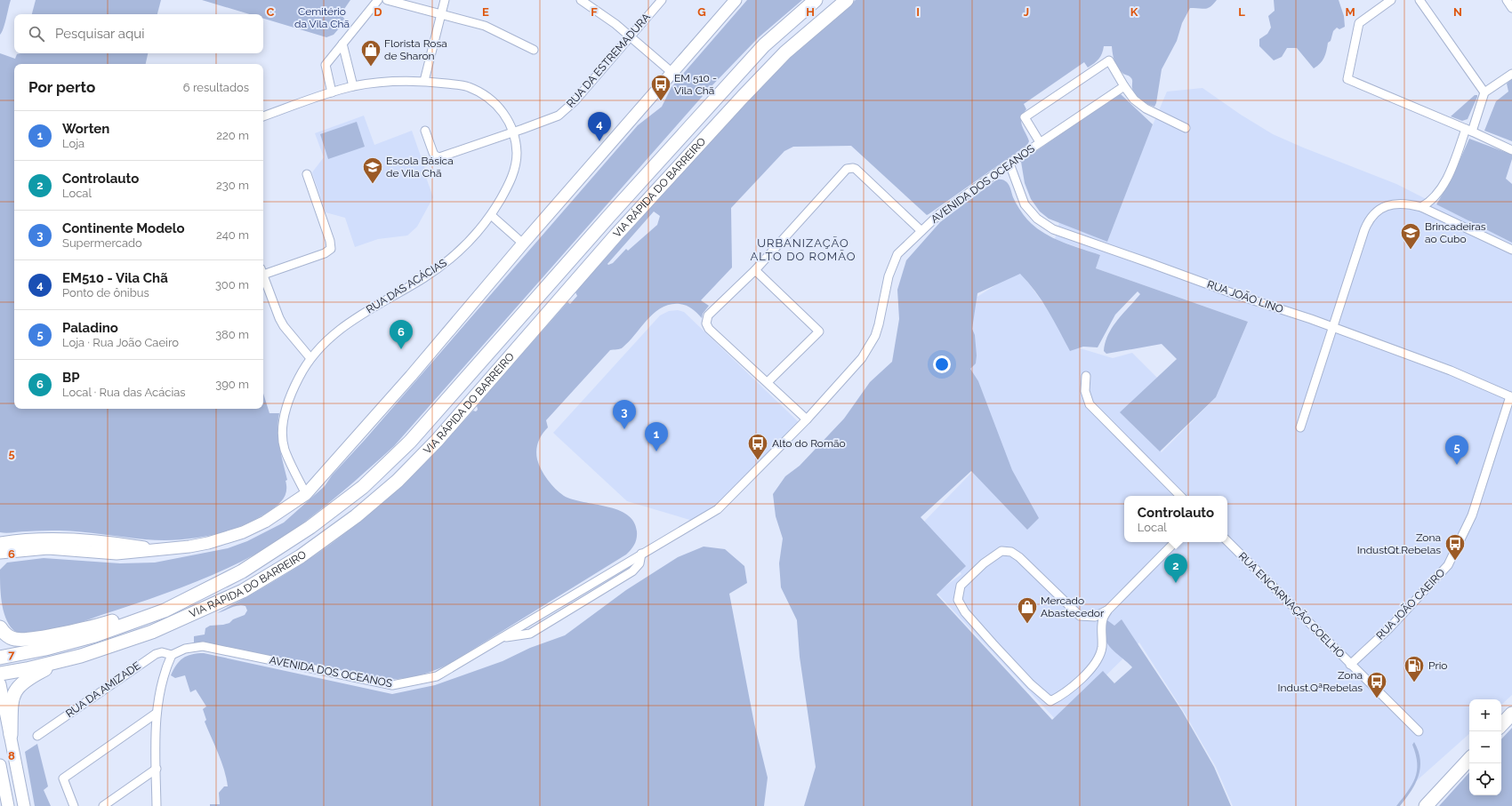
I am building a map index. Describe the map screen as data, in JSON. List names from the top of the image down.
{
  "streets": {
    "main road": ["VIA RÁPIDA DO BARREIRO"],
    "street": [
      "RUA DA ESTREMADURA",
      "AVENIDA DOS OCEANOS",
      "RUA DAS ACÁCIAS",
      "RUA JOÃO LINO",
      "RUA JOÃO CAEIRO",
      "RUA ENCARNAÇÃO COELHO",
      "RUA DA AMIZADE"
    ]
  },
  "crossings": [
    ["RUA DA ESTREMADURA", "RUA DAS ACÁCIAS"],
    ["AVENIDA DOS OCEANOS", "RUA JOÃO LINO"],
    ["AVENIDA DOS OCEANOS", "RUA DA AMIZADE"],
    ["RUA JOÃO LINO", "RUA JOÃO CAEIRO"],
    ["RUA JOÃO CAEIRO", "RUA ENCARNAÇÃO COELHO"]
  ],
  "districts": ["URBANIZAÇÃO ALTO DO ROMÃO"],
  "parks": ["Cemitério da Vila Chã"],
  "places": {
    "shop": ["Florista Rosa de Sharon", "Mercado Abastecedor"],
    "bus stop": [
      "EM 510 - Vila Chã",
      "Alto do Romão",
      "Zona IndustQt.Rebelas",
      "Zona Indust.QªRebelas"
    ],
    "school or university": ["Escola Básica de Vila Chã", "Brincadeiras ao Cubo"],
    "fuel station": ["Prio"]
  },
  "page": {
    "search": "Pesquisar aqui",
    "heading": ["Por perto", "6 resultados"],
    "list": [
      {
        "mark": "1",
        "name": "Worten",
        "note": "Loja",
        "value": "220 m"
      },
      {
        "mark": "2",
        "name": "Controlauto",
        "note": "Local",
        "value": "230 m"
      },
      {
        "mark": "3",
        "name": "Continente Modelo",
        "note": "Supermercado",
        "value": "240 m"
      },
      {
        "mark": "4",
        "name": "EM510 - Vila Chã",
        "note": "Ponto de ônibus",
        "value": "300 m"
      },
      {
        "mark": "5",
        "name": "Paladino",
        "note": "Loja · Rua João Caeiro",
        "value": "380 m"
      },
      {
        "mark": "6",
        "name": "BP",
        "note": "Local · Rua das Acácias",
        "value": "390 m"
      }
    ],
    "pins": [
      "4",
      "6",
      "3",
      "1",
      "5",
      "2"
    ],
    "popup": ["Controlauto", "Local"],
    "map_buttons": ["+", "−"]
  },
  "grid": {
    "columns": [
      "C",
      "D",
      "E",
      "F",
      "G",
      "H",
      "I",
      "J",
      "K",
      "L",
      "M",
      "N"
    ],
    "rows": [
      "5",
      "6",
      "7",
      "8"
    ]
  }
}
